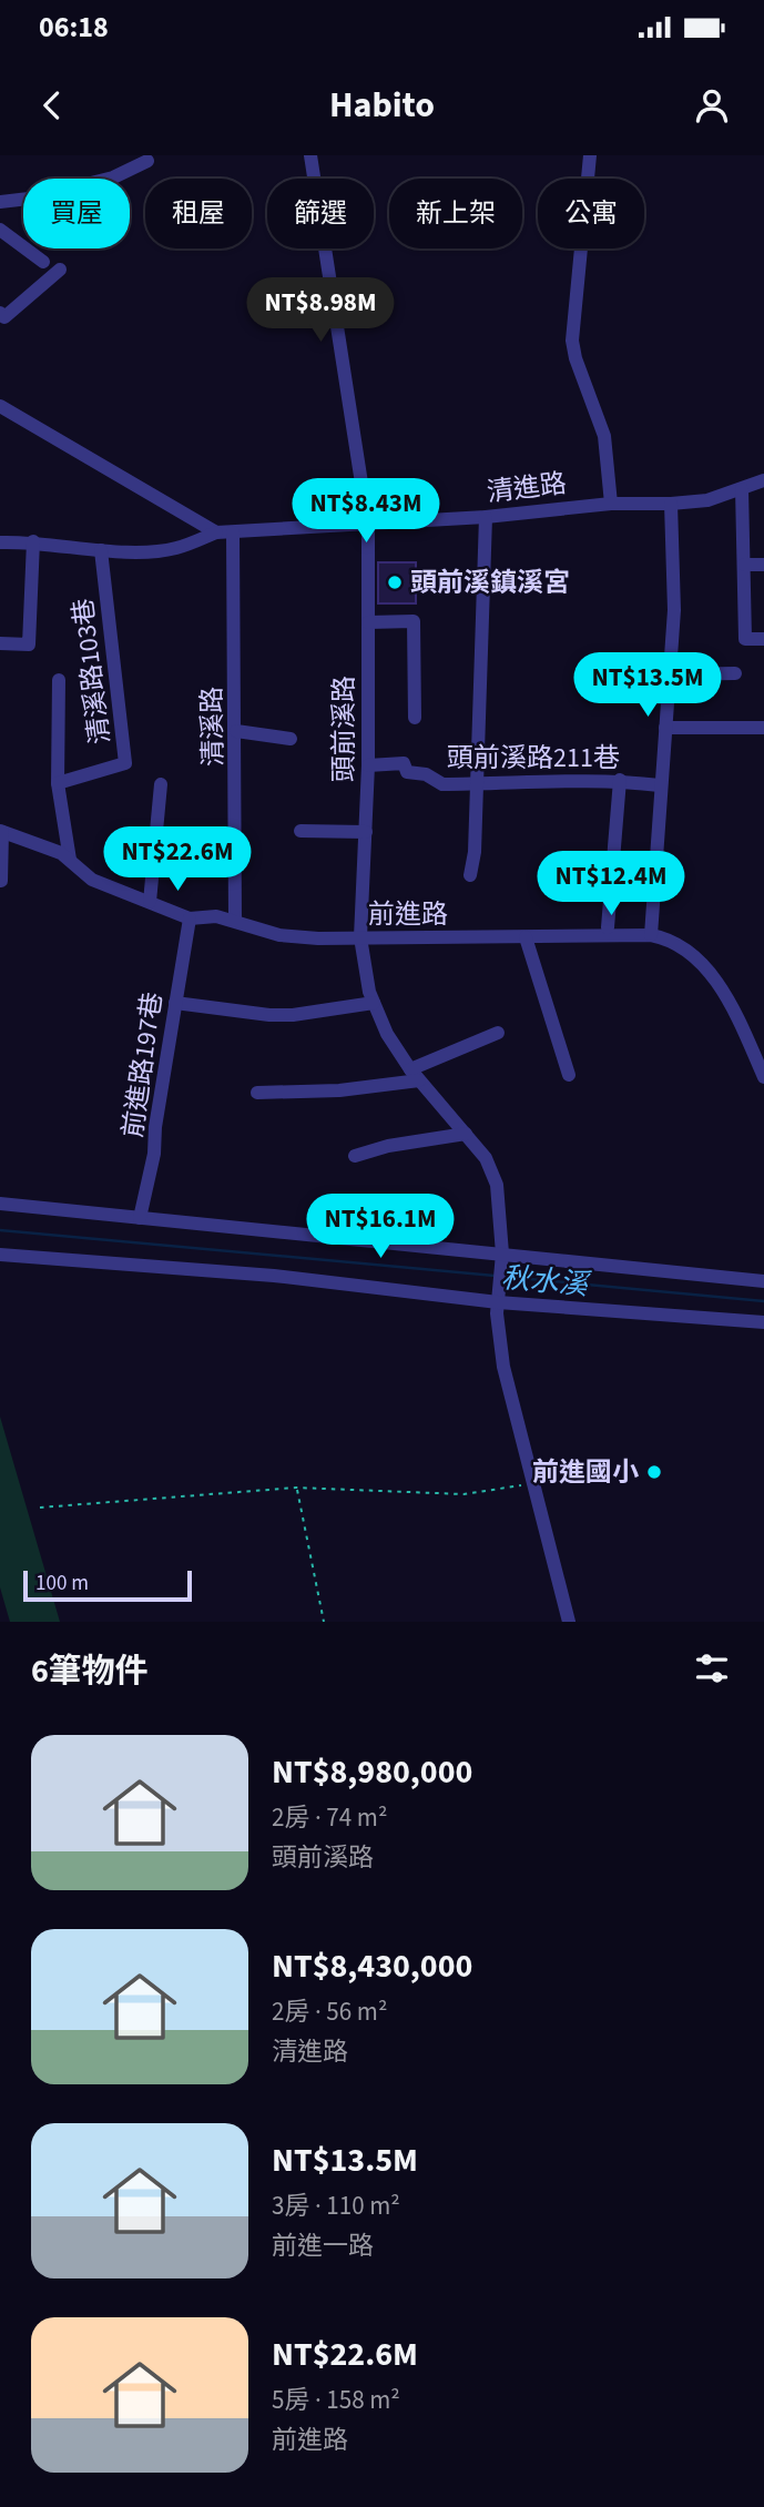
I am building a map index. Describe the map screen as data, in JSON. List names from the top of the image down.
{
  "streets": {
    "street": [
      "清進路",
      "清溪路103巷",
      "清溪路",
      "頭前溪路",
      "頭前溪路211巷",
      "前進路",
      "前進路197巷"
    ]
  },
  "crossings": [
    ["清進路", "清溪路"],
    ["清進路", "頭前溪路"],
    ["清溪路", "前進路"],
    ["頭前溪路", "頭前溪路211巷"],
    ["頭前溪路", "前進路"],
    ["前進路", "前進路197巷"]
  ],
  "water": ["秋水溪"],
  "places": ["頭前溪鎮溪宮", "前進國小"],
  "scale_bar": "100 m",
  "page": {
    "status": "06:18",
    "header": "Habito",
    "chip": [
      "買屋",
      "租屋",
      "篩選",
      "新上架",
      "公寓"
    ],
    "price": [
      "NT$8.98M",
      "NT$8.43M",
      "NT$13.5M",
      "NT$22.6M",
      "NT$12.4M",
      "NT$16.1M"
    ],
    "scale": "100 m",
    "heading": "6筆物件",
    "list": [
      {
        "name": "NT$8,980,000",
        "note": "2房 · 74 m² · 頭前溪路"
      },
      {
        "name": "NT$8,430,000",
        "note": "2房 · 56 m² · 清進路"
      },
      {
        "name": "NT$13.5M",
        "note": "3房 · 110 m² · 前進一路"
      },
      {
        "name": "NT$22.6M",
        "note": "5房 · 158 m² · 前進路"
      }
    ]
  }
}
